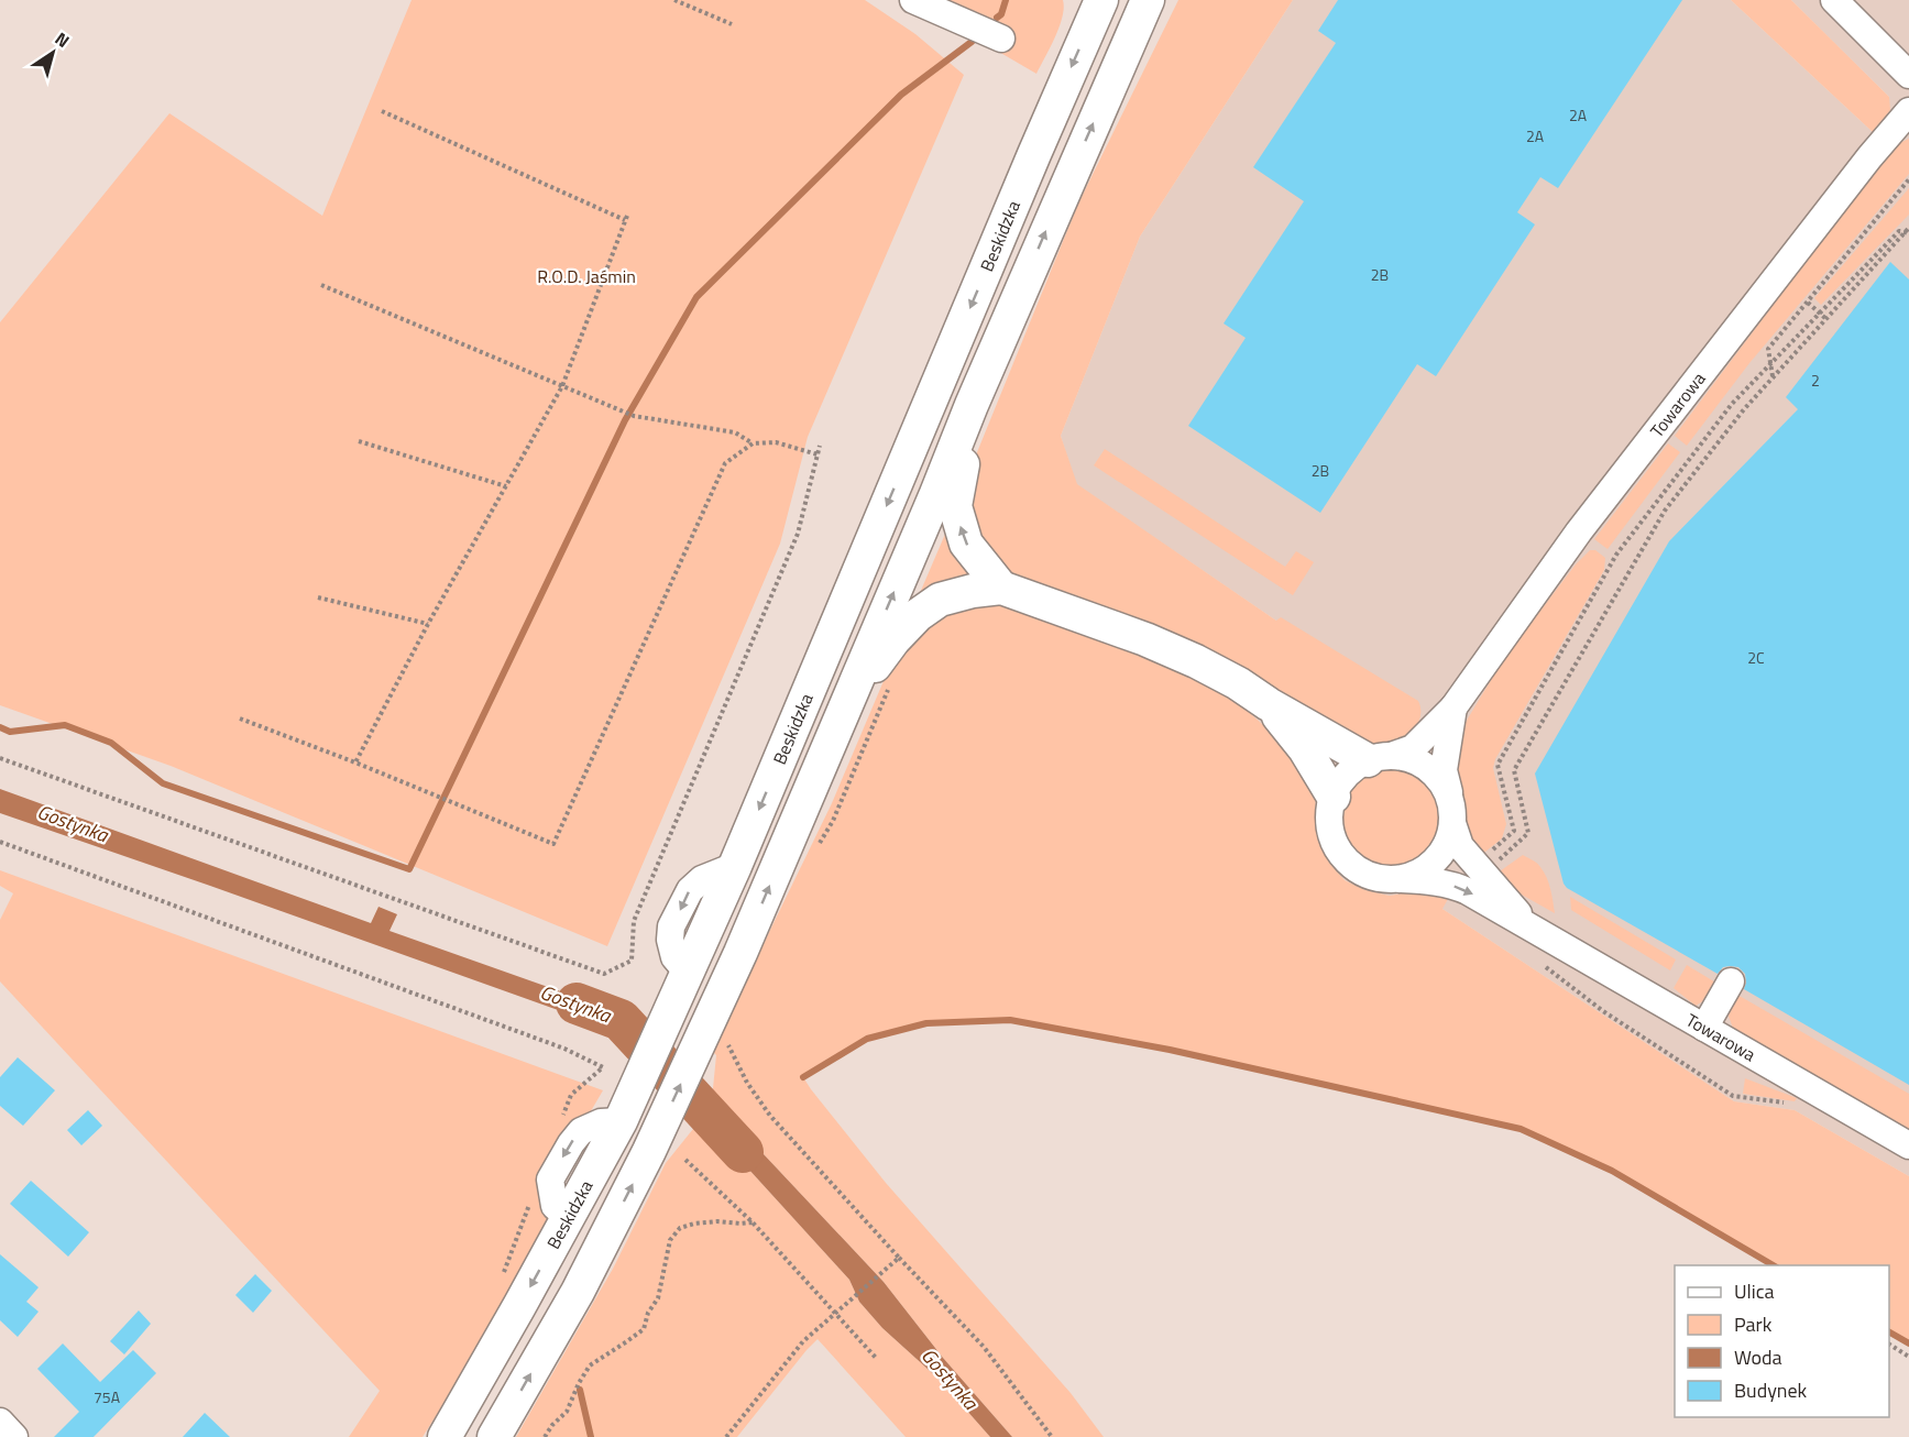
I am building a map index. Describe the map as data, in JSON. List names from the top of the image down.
{
  "streets": {
    "main road": ["Beskidzka"],
    "street": ["Towarowa"]
  },
  "water": ["Gostynka"],
  "parks": ["R.O.D. Jaśmin"],
  "house_numbers": [
    "2A",
    "2A",
    "2B",
    "2",
    "2B",
    "2C",
    "75A"
  ],
  "legend": [
    "Ulica",
    "Park",
    "Woda",
    "Budynek"
  ],
  "north": "top right"
}
